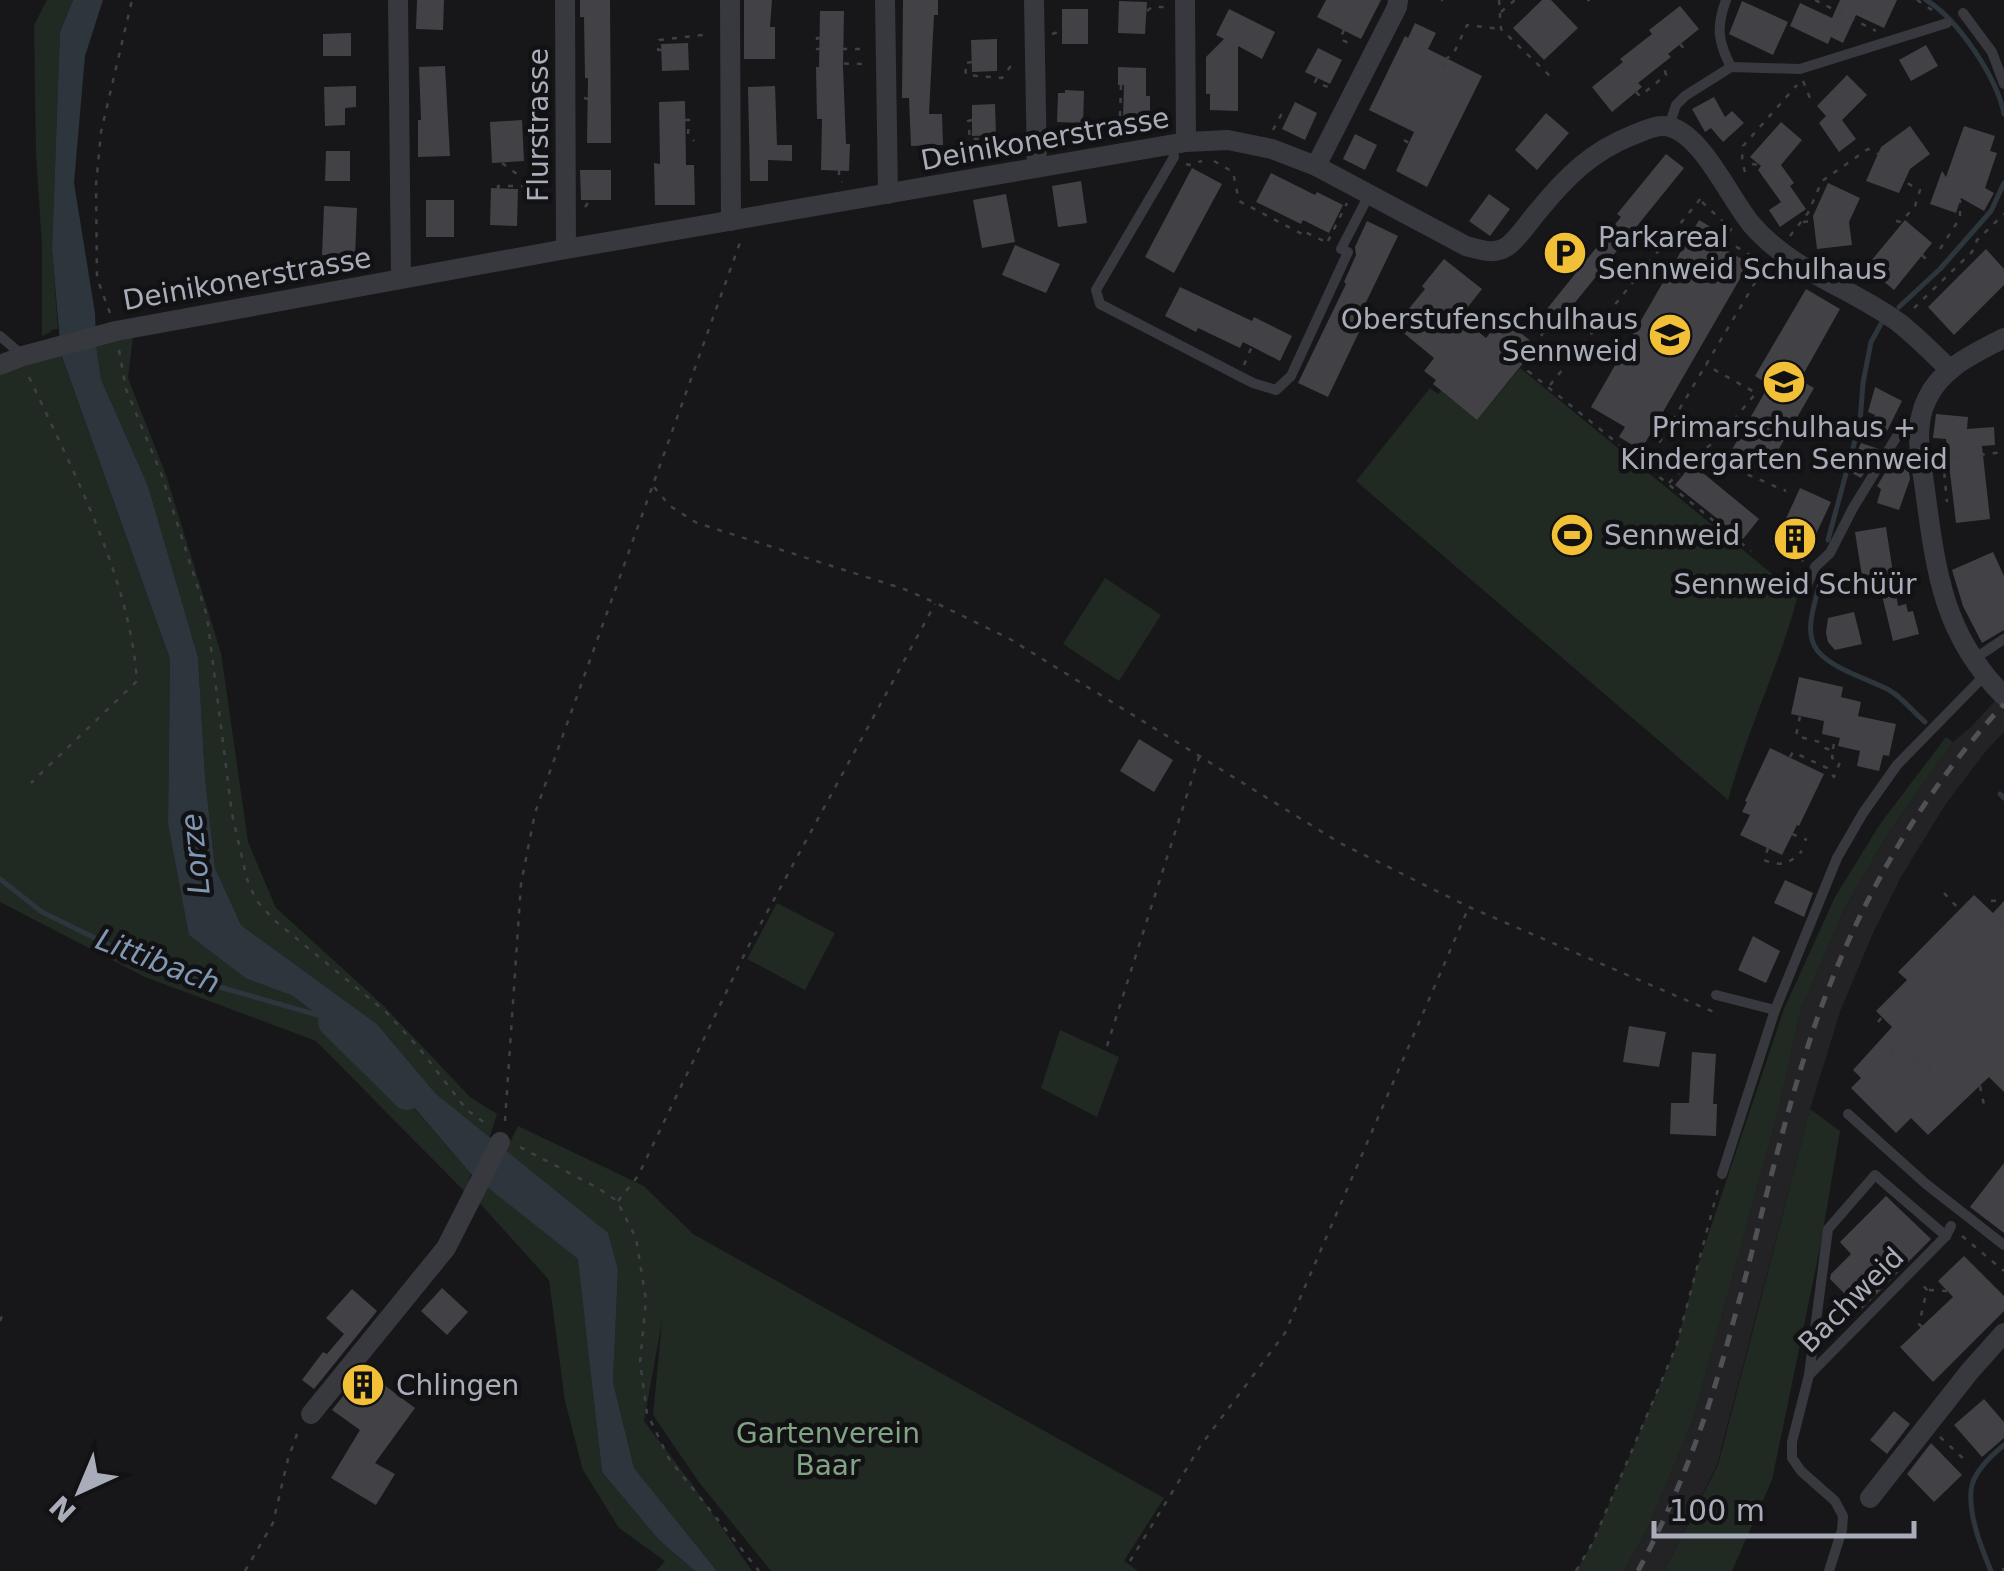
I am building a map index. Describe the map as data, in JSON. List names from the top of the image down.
{
  "streets": {
    "street": ["Flurstrasse", "Deinikonerstrasse"],
    "lane": ["Bachweid"]
  },
  "crossings": [
    ["Flurstrasse", "Deinikonerstrasse"]
  ],
  "water": ["Lorze", "Littibach"],
  "parks": ["Gartenverein Baar"],
  "places": {
    "parking": ["Parkareal Sennweid Schulhaus"],
    "school or university": ["Oberstufenschulhaus Sennweid", "Primarschulhaus + Kindergarten Sennweid"],
    "sports": ["Sennweid"],
    "building": ["Sennweid Schüür", "Chlingen"]
  },
  "scale_bar": "100 m",
  "north": "bottom left"
}
